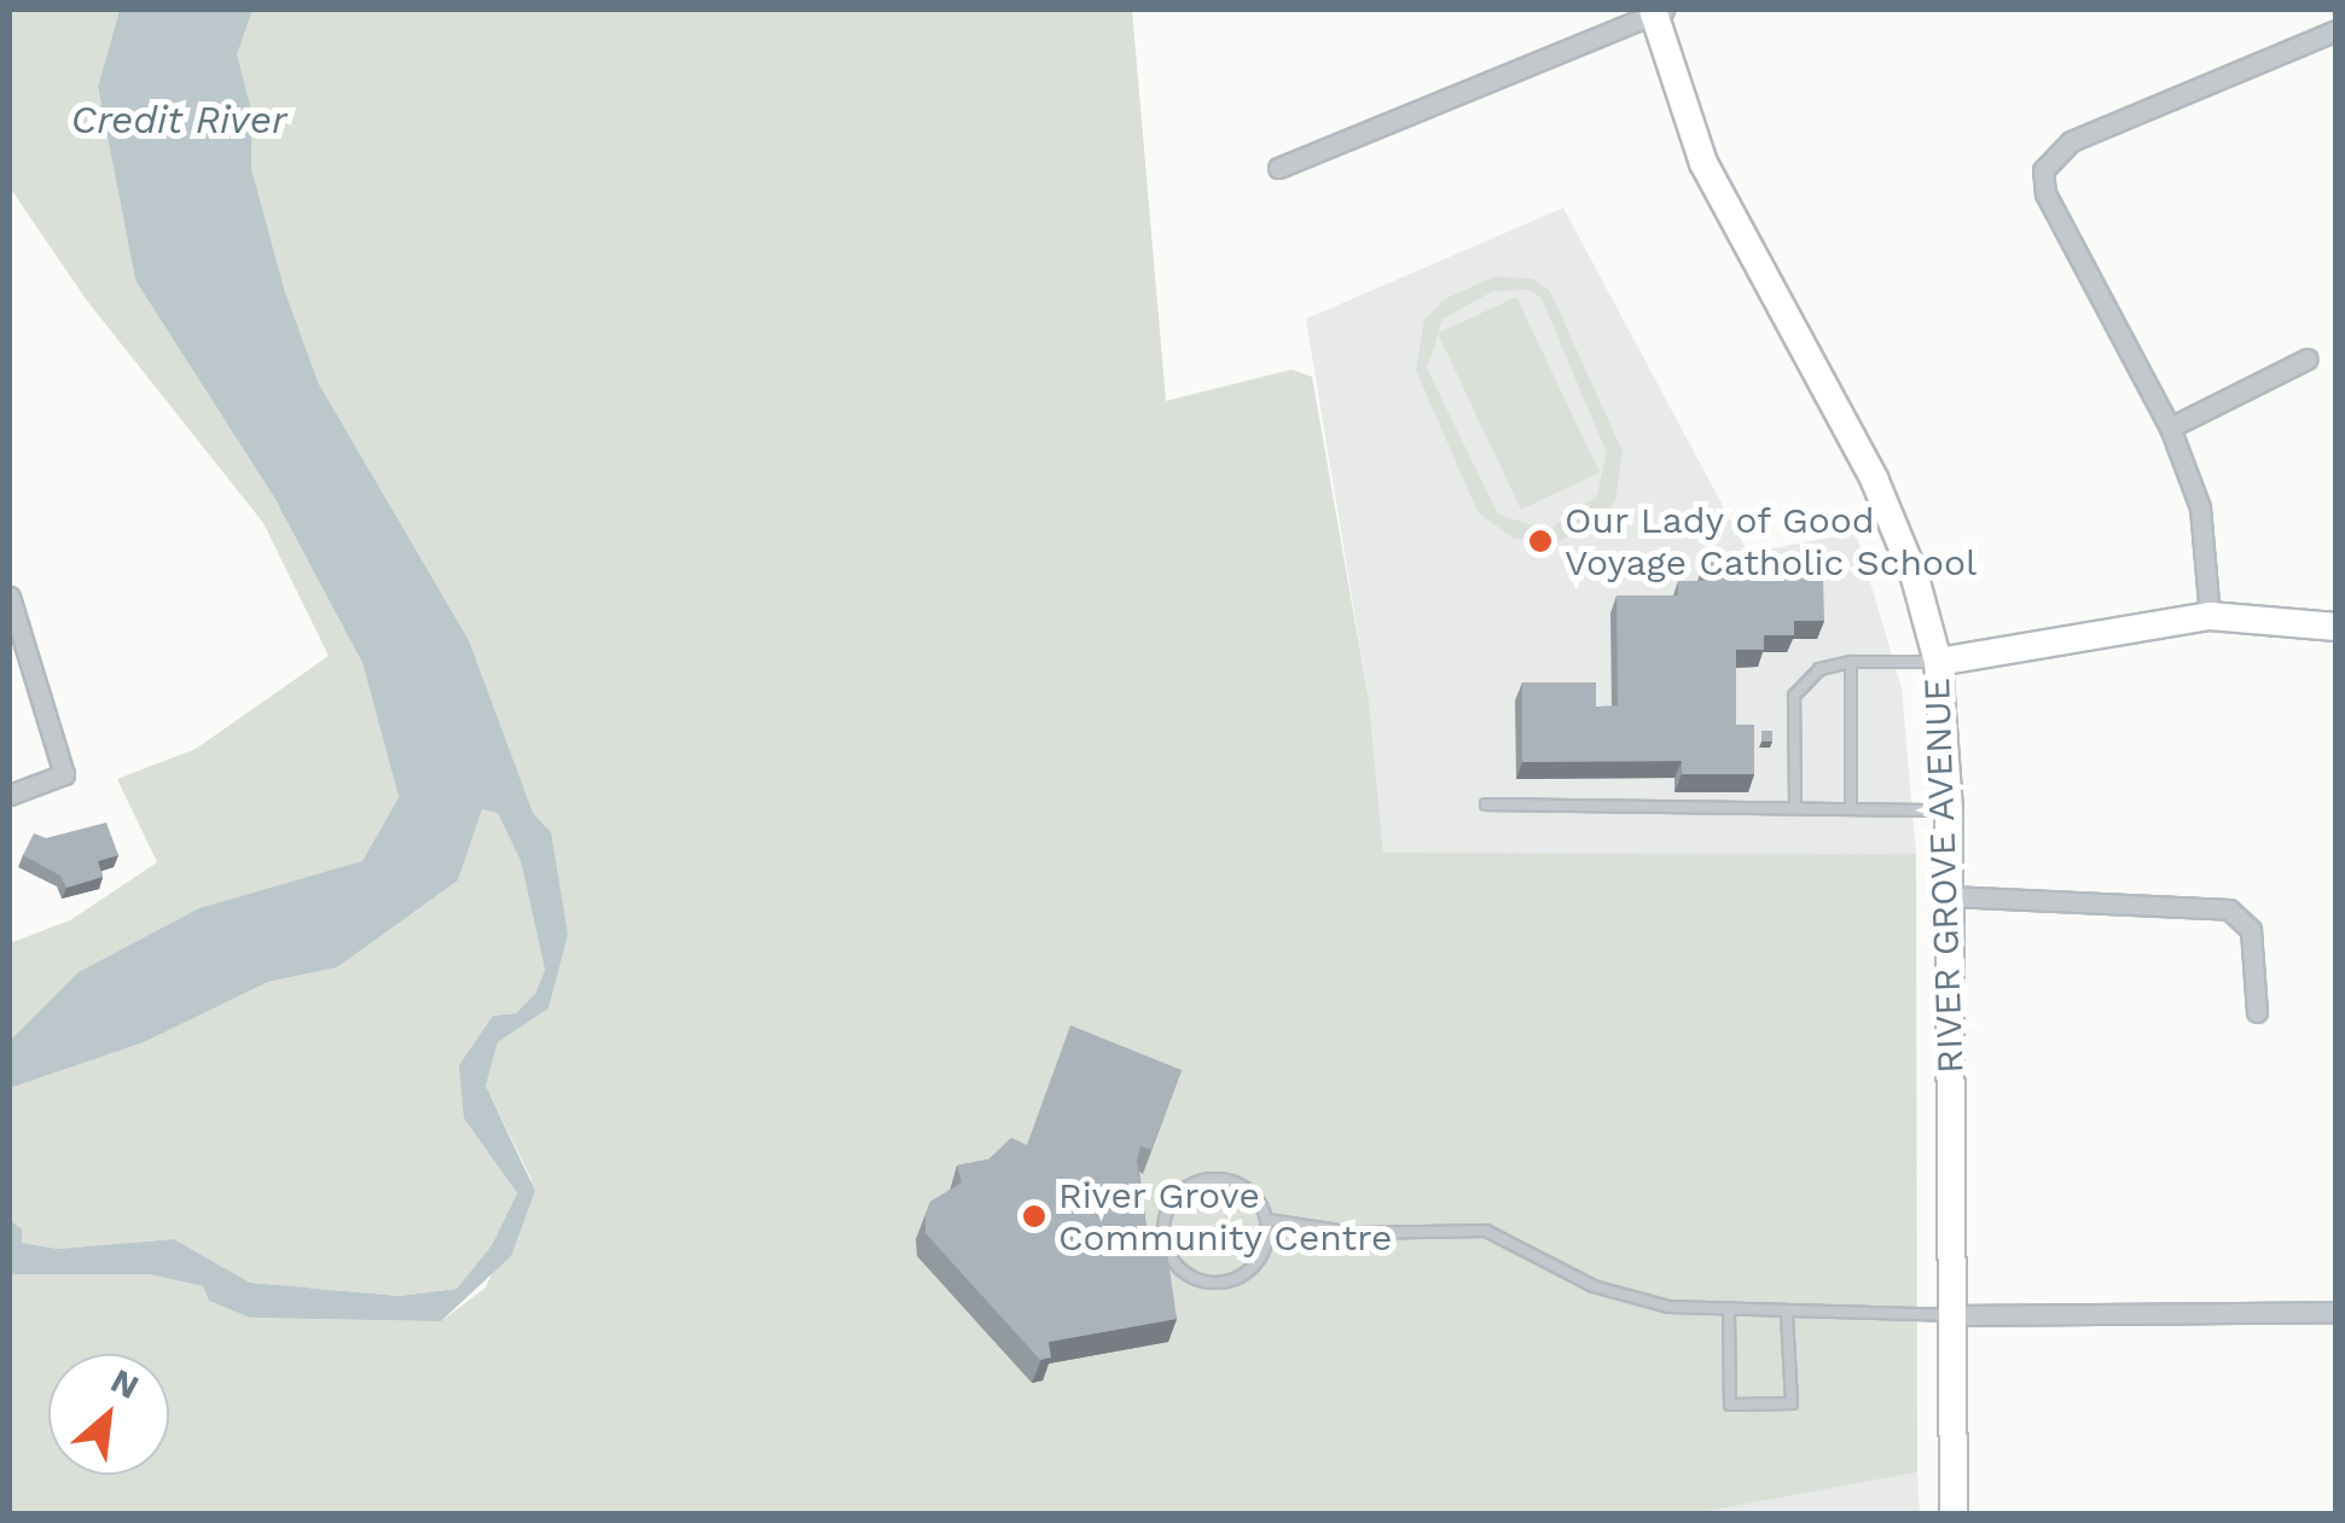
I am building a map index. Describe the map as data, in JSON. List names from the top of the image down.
{
  "streets": {
    "street": ["RIVER GROVE AVENUE"]
  },
  "water": ["Credit River"],
  "places": ["Our Lady of Good Voyage Catholic School", "River Grove Community Centre"],
  "north": "top right"
}
